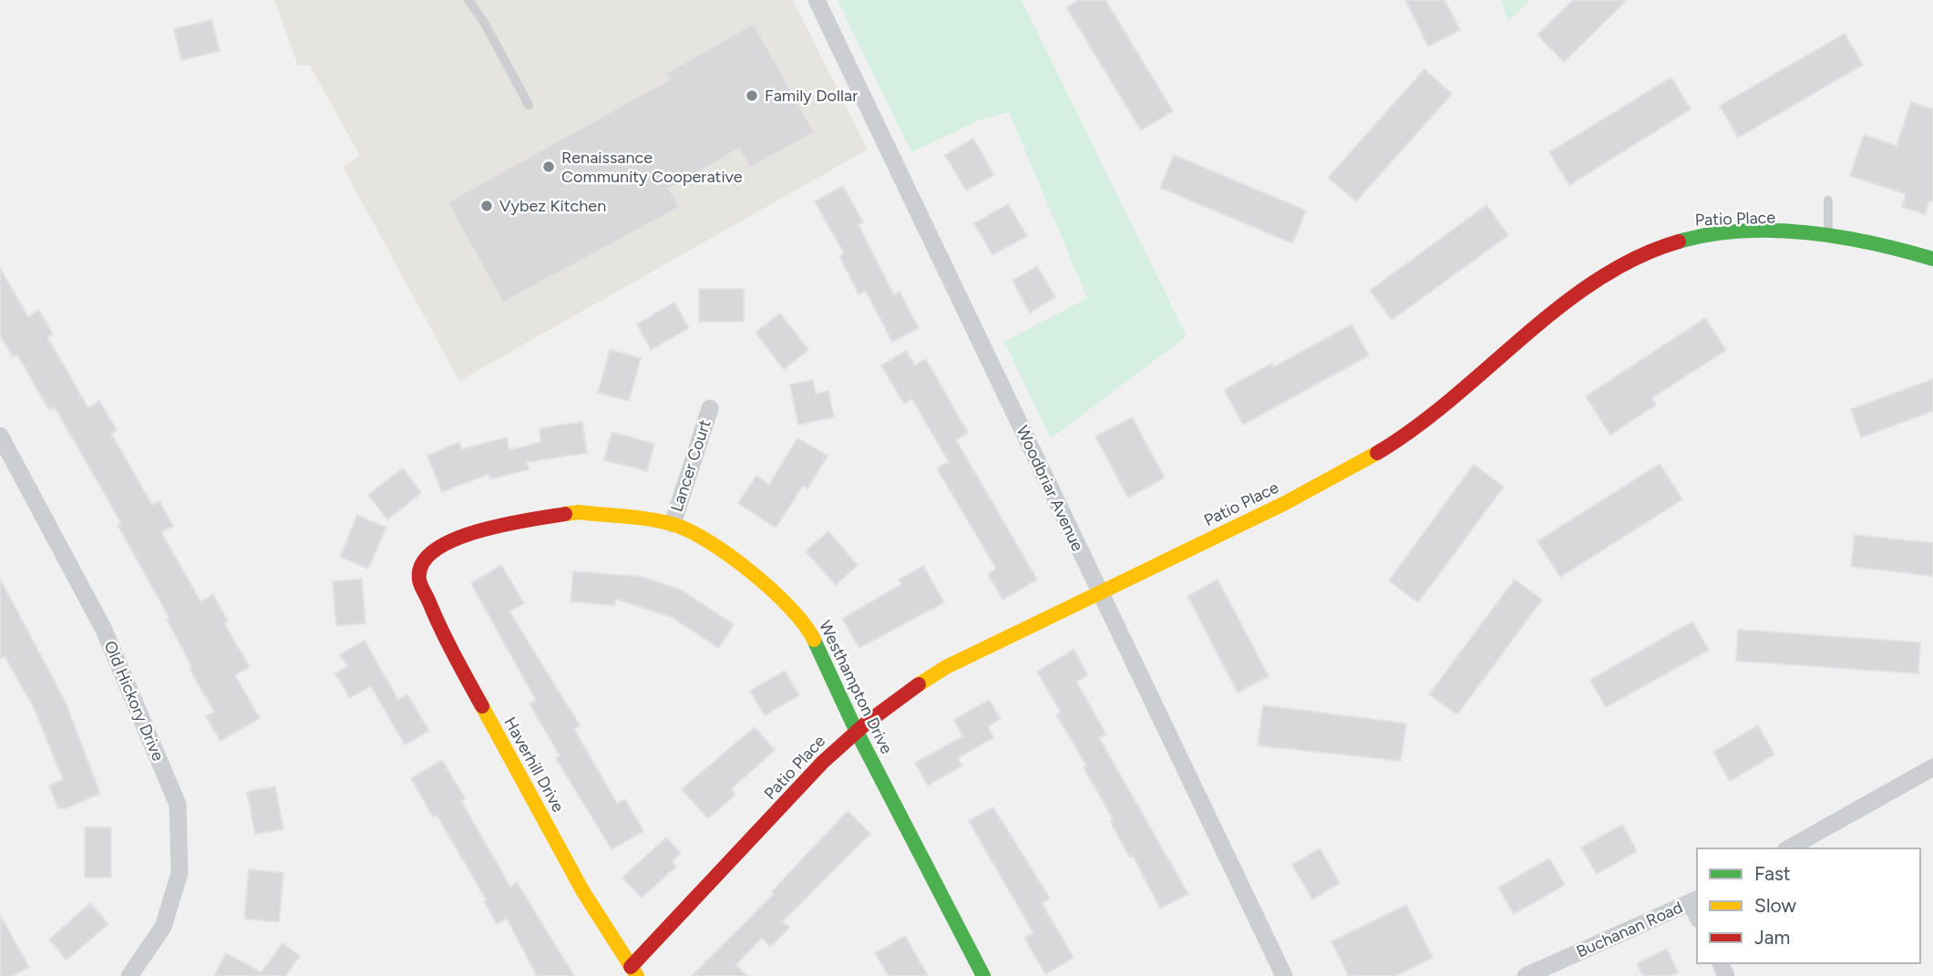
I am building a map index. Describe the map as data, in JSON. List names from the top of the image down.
{
  "streets": {
    "street": [
      "Patio Place",
      "Lancer Court",
      "Woodbriar Avenue",
      "Westhampton Drive",
      "Old Hickory Drive",
      "Haverhill Drive",
      "Buchanan Road"
    ]
  },
  "crossings": [
    ["Patio Place", "Woodbriar Avenue"],
    ["Patio Place", "Westhampton Drive"],
    ["Patio Place", "Haverhill Drive"],
    ["Lancer Court", "Westhampton Drive"],
    ["Westhampton Drive", "Haverhill Drive"]
  ],
  "places": ["Family Dollar", "Renaissance Community Cooperative", "Vybez Kitchen"],
  "legend": ["Fast", "Slow", "Jam"]
}
